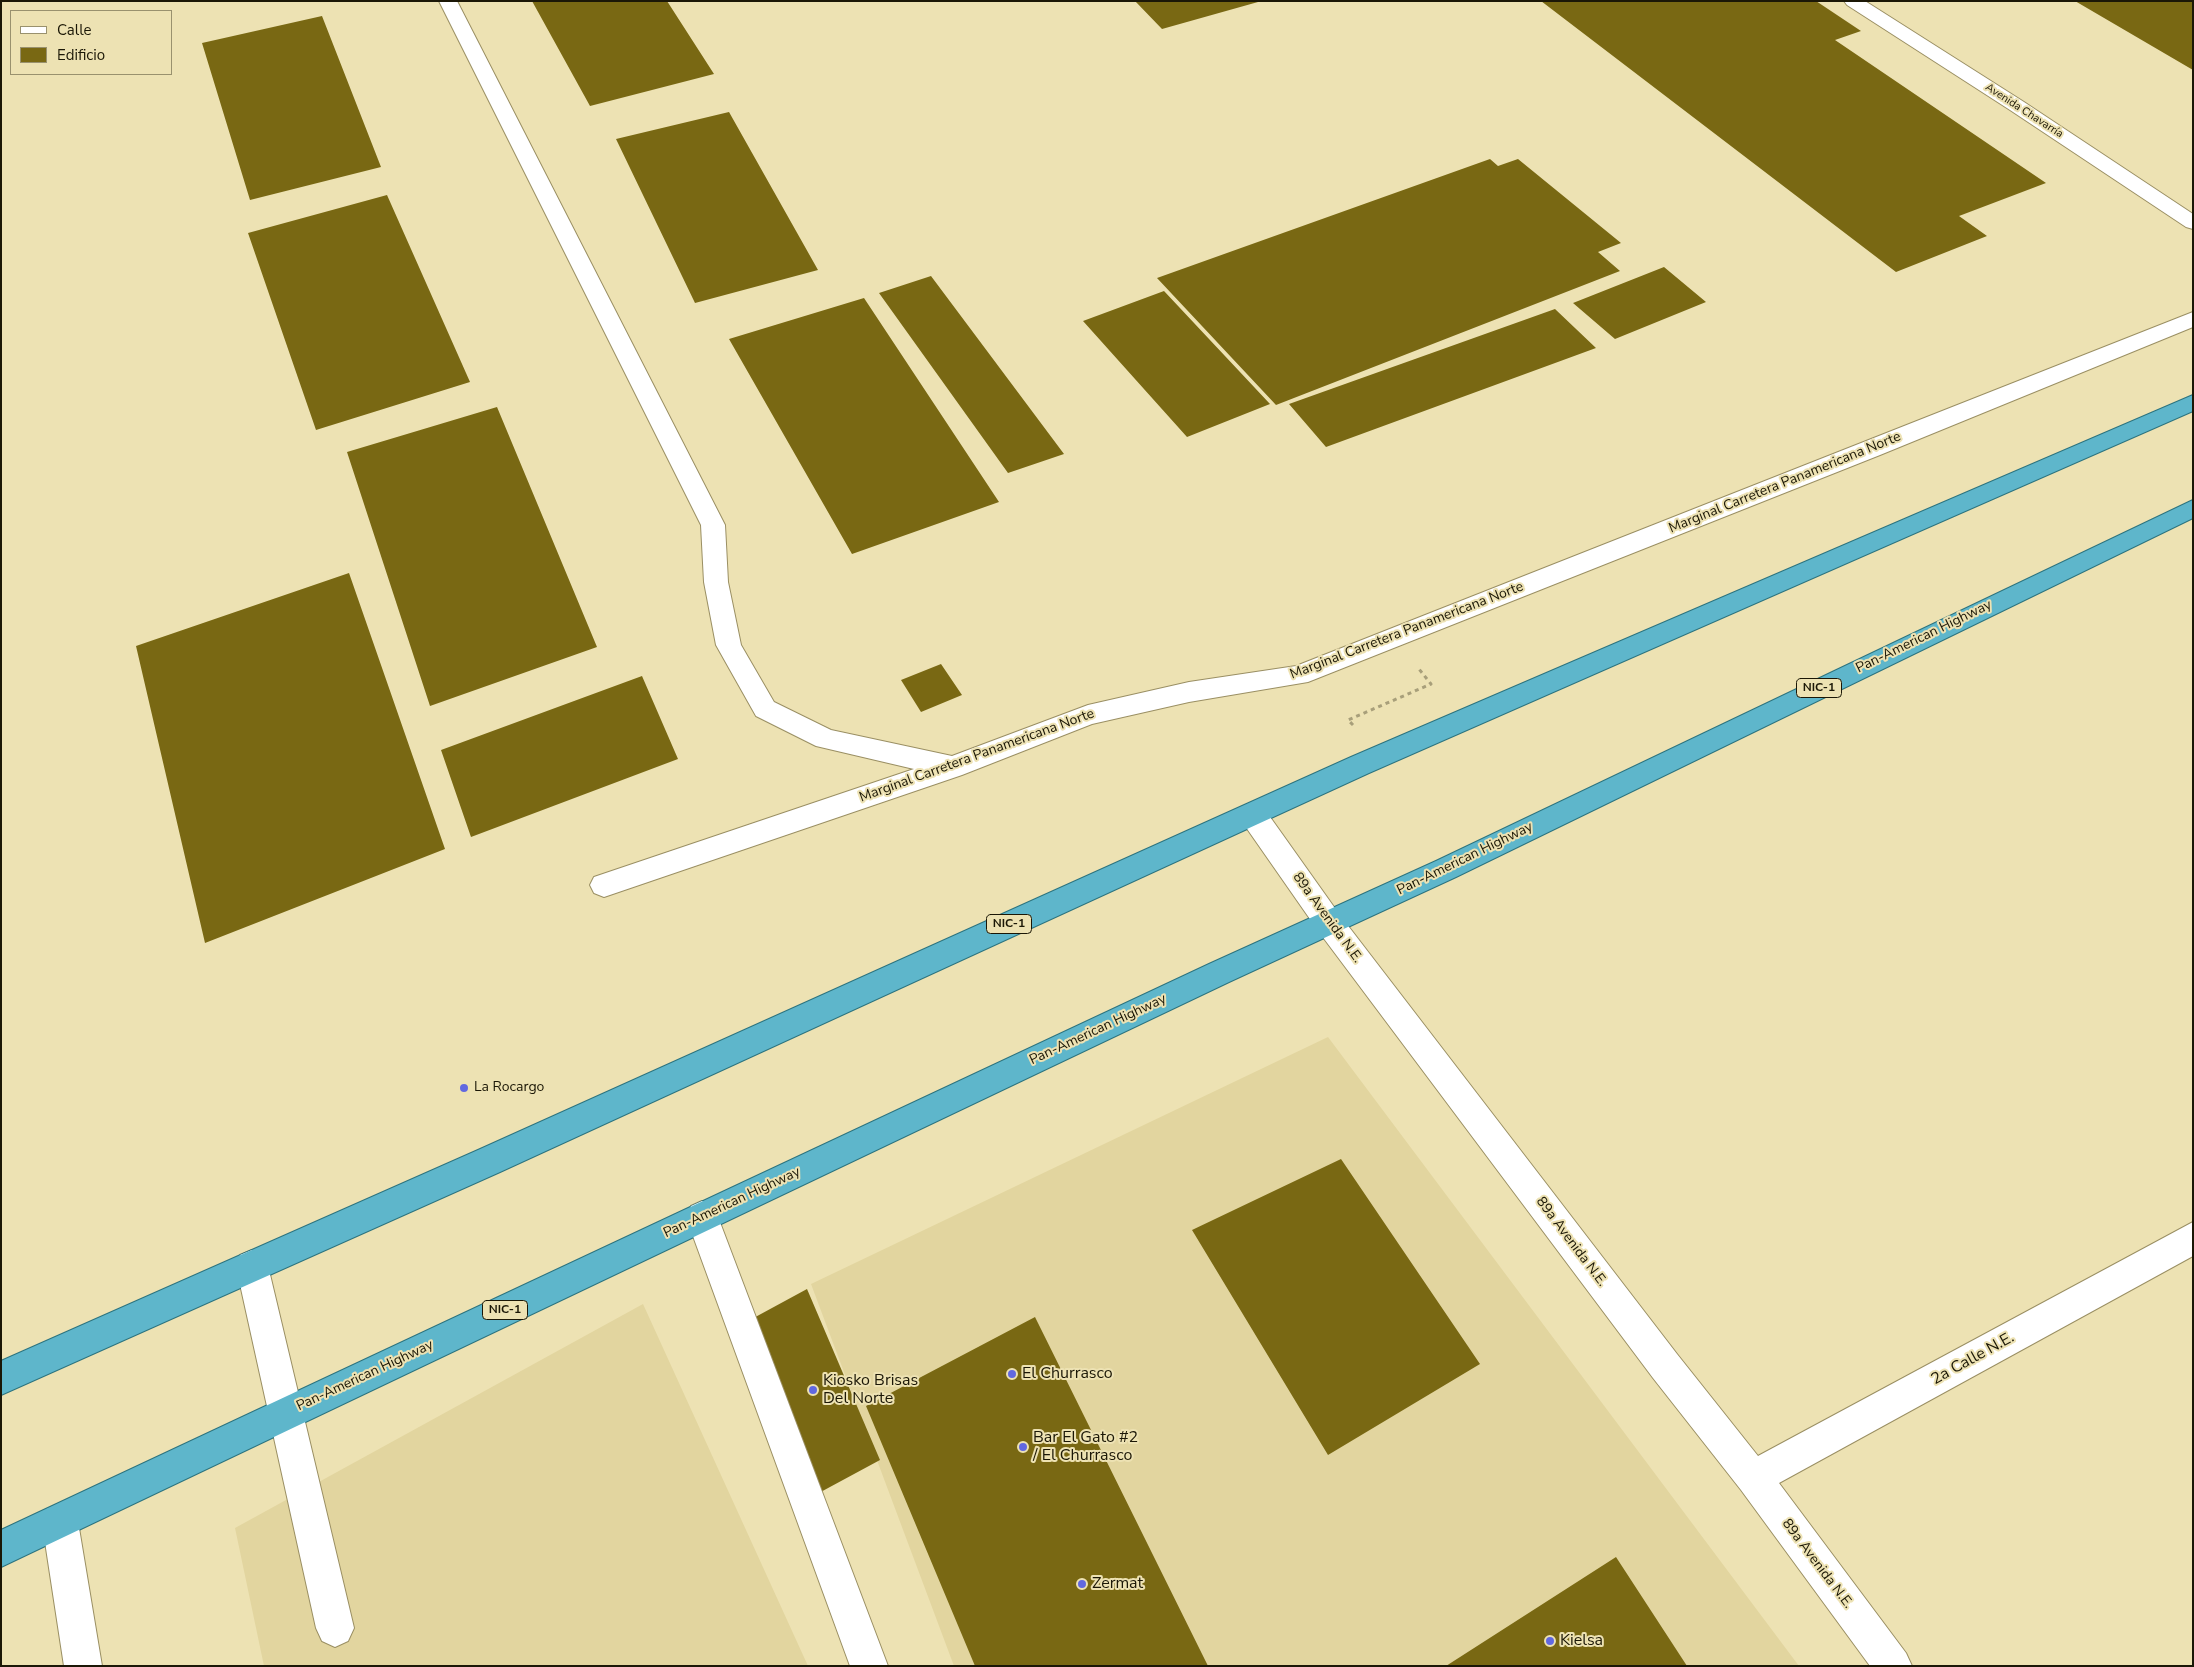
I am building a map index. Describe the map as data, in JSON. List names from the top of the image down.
{
  "streets": {
    "highway": ["Pan-American Highway", "NIC-1"],
    "street": [
      "Avenida Chavarría",
      "Marginal Carretera Panamericana Norte",
      "89a Avenida N.E.",
      "2a Calle N.E."
    ]
  },
  "crossings": [
    ["Pan-American Highway", "89a Avenida N.E."],
    ["NIC-1", "89a Avenida N.E."],
    ["89a Avenida N.E.", "2a Calle N.E."]
  ],
  "places": [
    "La Rocargo",
    "El Churrasco",
    "Kiosko Brisas Del Norte",
    "Bar El Gato #2 / El Churrasco",
    "Zermat",
    "Kielsa"
  ],
  "legend": ["Calle", "Edificio"]
}
